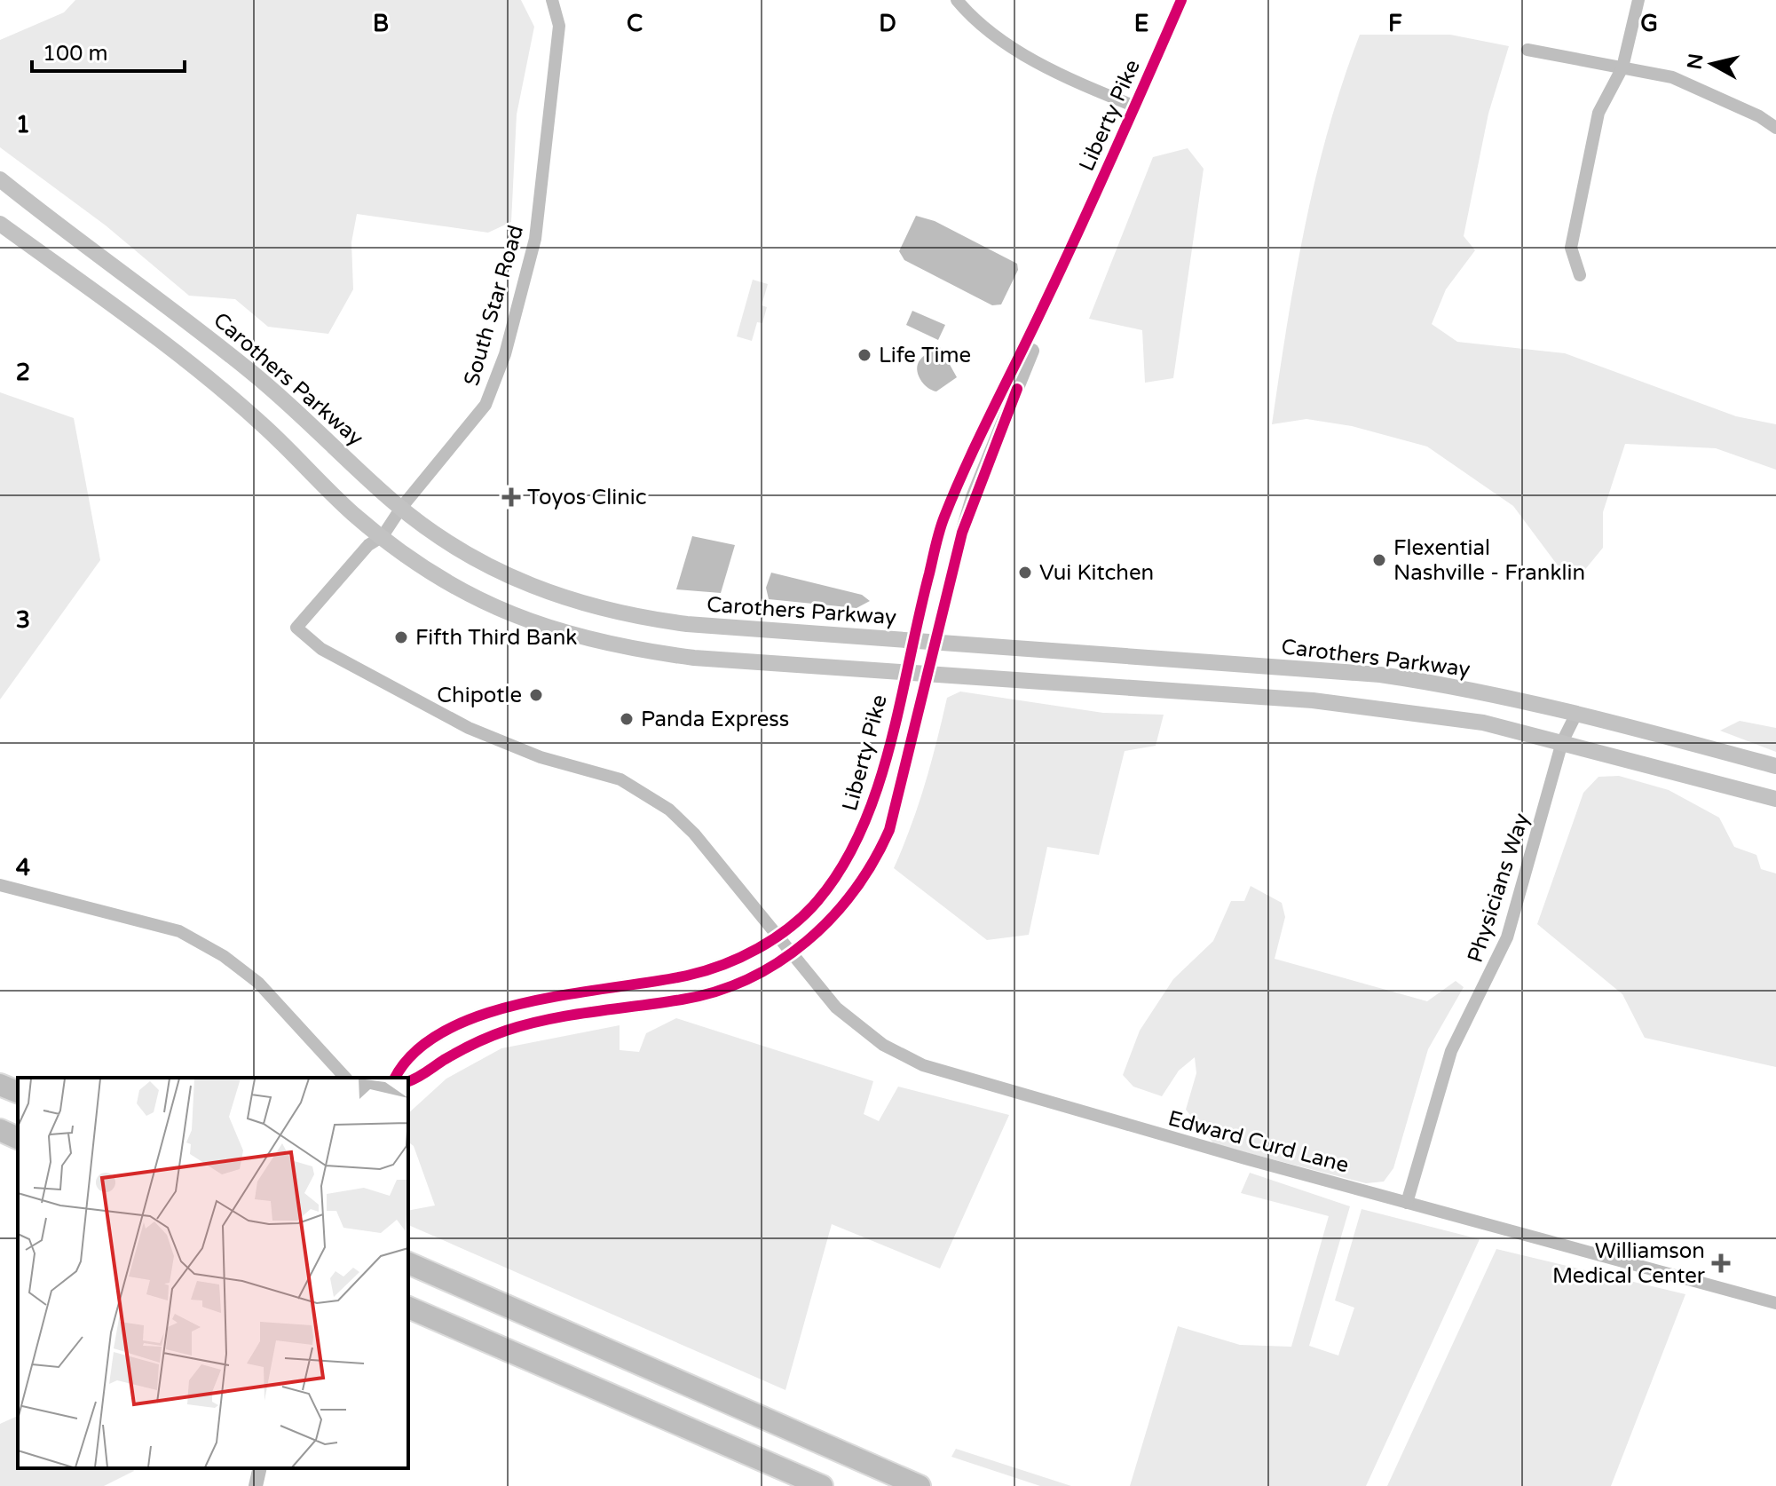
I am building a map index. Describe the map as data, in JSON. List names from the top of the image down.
{
  "streets": {
    "main road": ["Carothers Parkway"],
    "street": [
      "Liberty Pike",
      "South Star Road",
      "Physicians Way",
      "Edward Curd Lane"
    ]
  },
  "crossings": [
    ["Liberty Pike", "Carothers Parkway"],
    ["Liberty Pike", "Edward Curd Lane"],
    ["South Star Road", "Carothers Parkway"],
    ["South Star Road", "Edward Curd Lane"],
    ["Carothers Parkway", "Physicians Way"],
    ["Physicians Way", "Edward Curd Lane"]
  ],
  "places": {
    "other": [
      "Life Time",
      "Flexential Nashville - Franklin",
      "Vui Kitchen",
      "Fifth Third Bank",
      "Chipotle",
      "Panda Express"
    ],
    "health": ["Toyos Clinic", "Williamson Medical Center"]
  },
  "scale_bar": "100 m",
  "north": "left",
  "grid": {
    "columns": [
      "B",
      "C",
      "D",
      "E",
      "F",
      "G"
    ],
    "rows": [
      "1",
      "2",
      "3",
      "4"
    ]
  }
}
